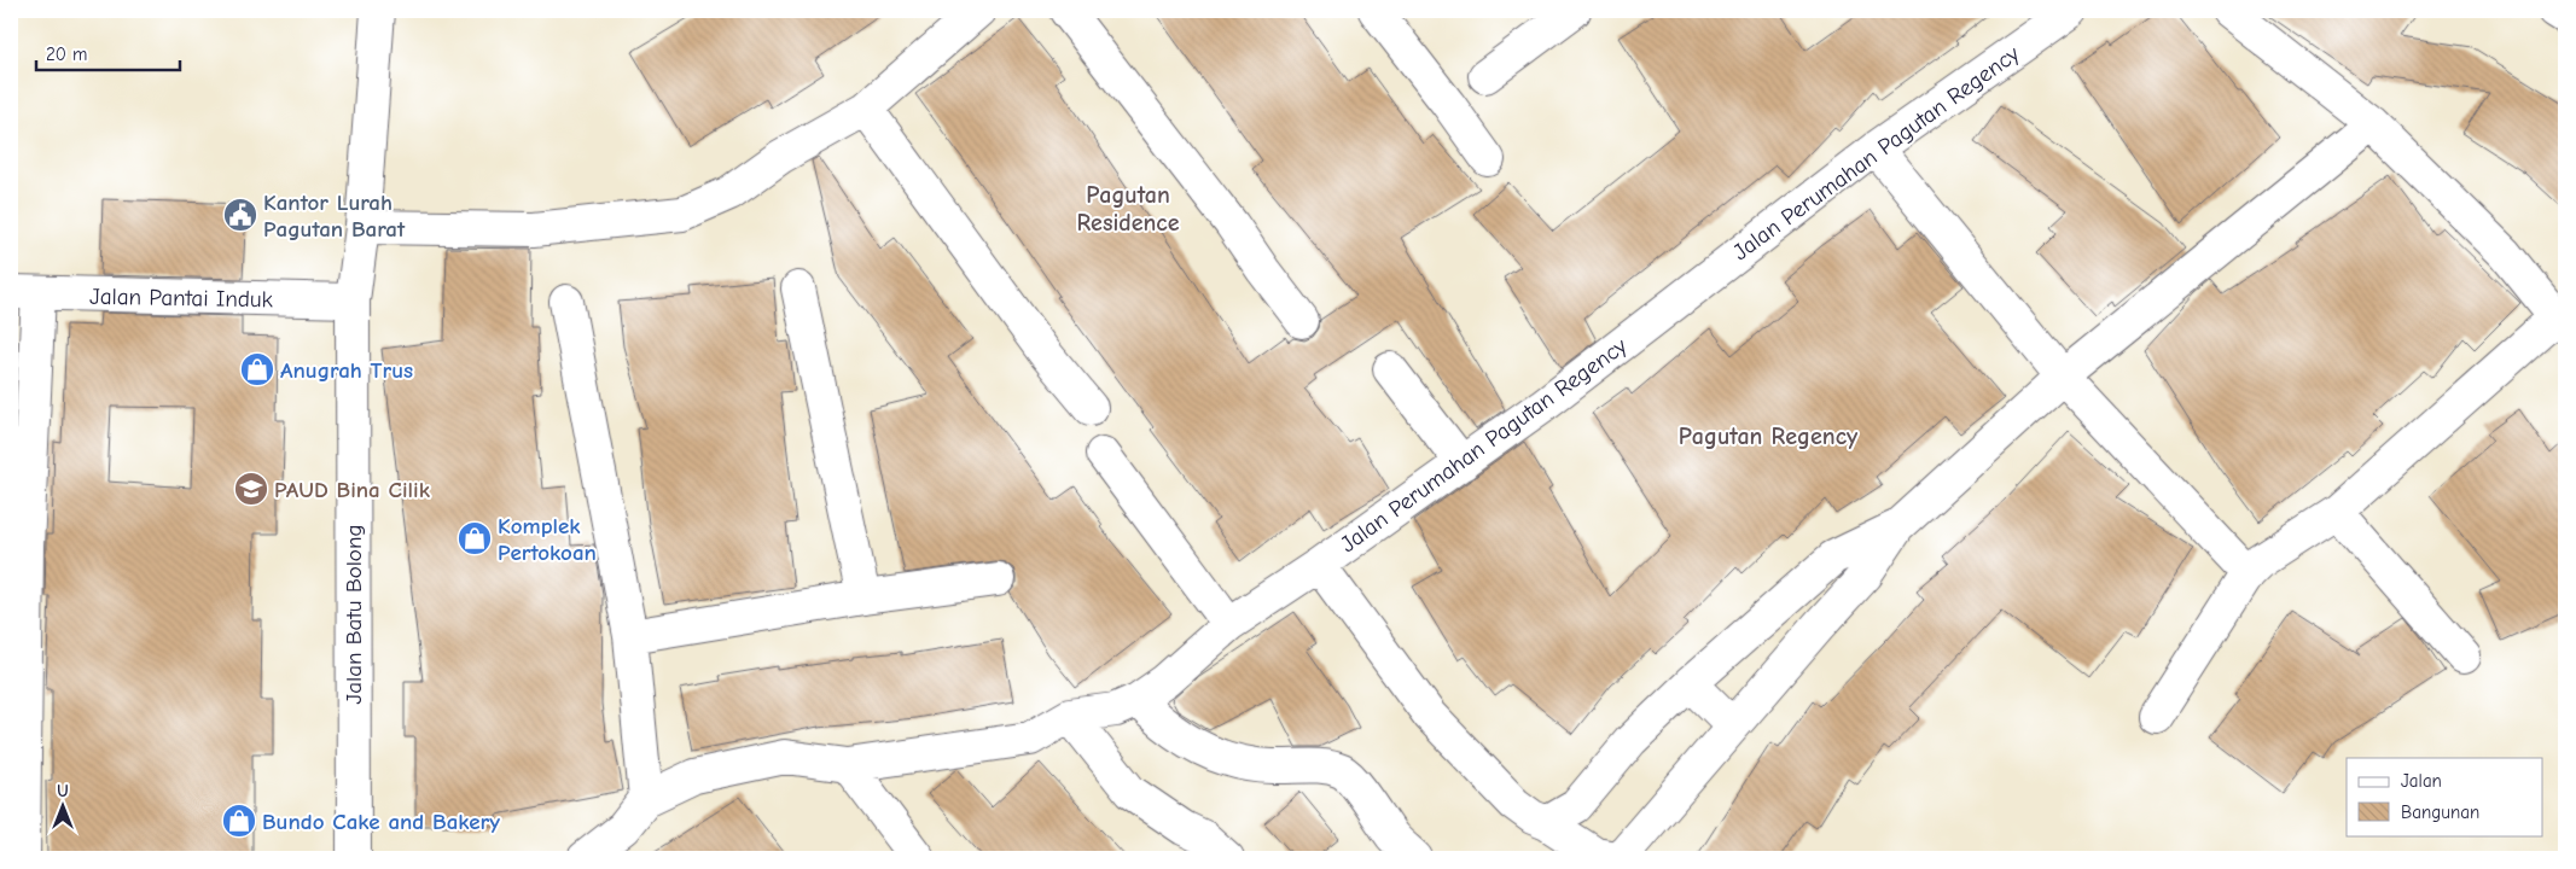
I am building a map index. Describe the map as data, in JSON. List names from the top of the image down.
{
  "streets": {
    "street": ["Jalan Perumahan Pagutan Regency", "Jalan Pantai Induk", "Jalan Batu Bolong"]
  },
  "crossings": [
    ["Jalan Pantai Induk", "Jalan Batu Bolong"]
  ],
  "districts": ["Pagutan Residence", "Pagutan Regency"],
  "places": {
    "public building": ["Kantor Lurah Pagutan Barat"],
    "shop": ["Anugrah Trus", "Komplek Pertokoan", "Bundo Cake and Bakery"],
    "school or university": ["PAUD Bina Cilik"]
  },
  "legend": ["Jalan", "Bangunan"],
  "scale_bar": "20 m",
  "north": "top"
}
